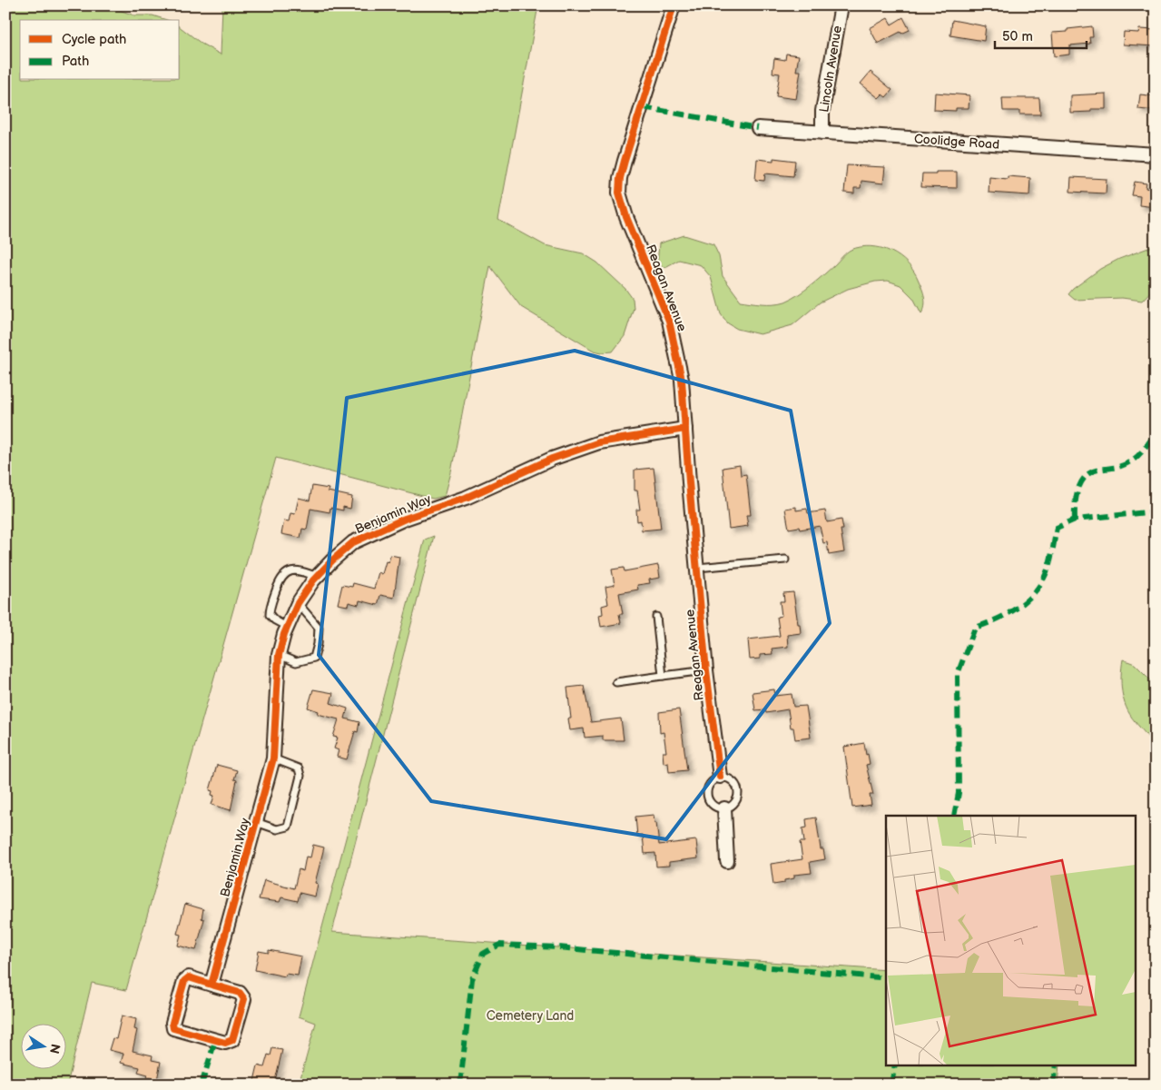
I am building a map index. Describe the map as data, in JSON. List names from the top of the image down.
{
  "streets": {
    "street": [
      "Lincoln Avenue",
      "Coolidge Road",
      "Reagan Avenue",
      "Benjamin Way"
    ]
  },
  "crossings": [
    ["Lincoln Avenue", "Coolidge Road"],
    ["Reagan Avenue", "Benjamin Way"]
  ],
  "parks": ["Cemetery Land"],
  "legend": ["Cycle path", "Path"],
  "scale_bar": "50 m",
  "north": "right"
}
